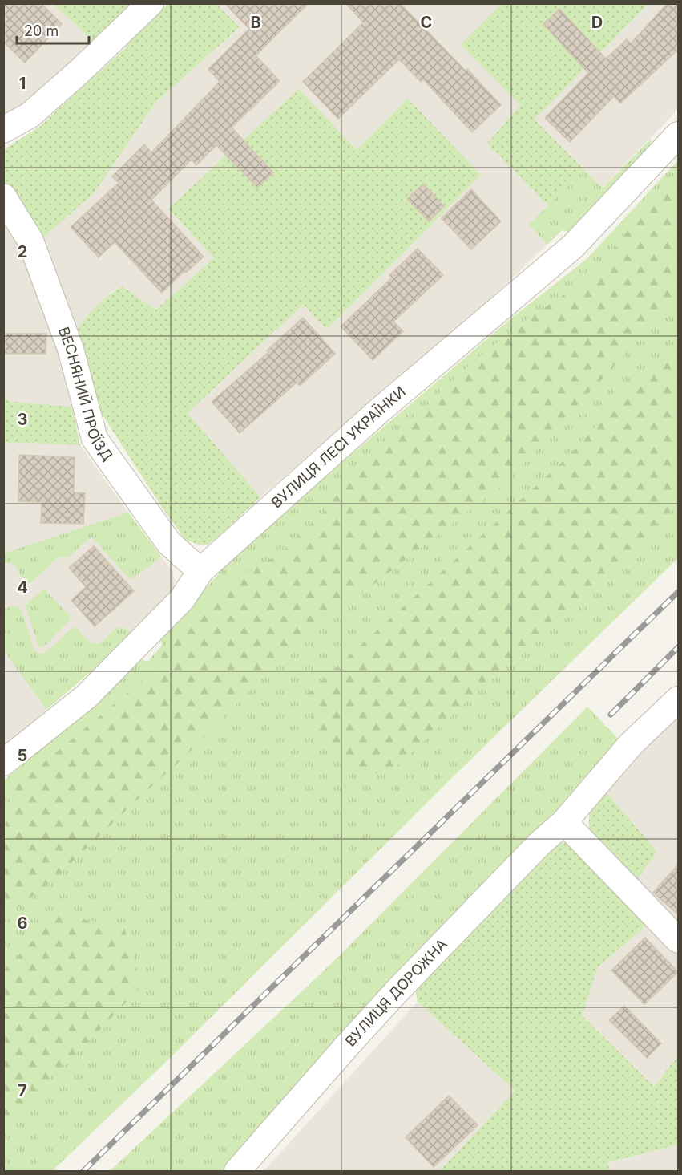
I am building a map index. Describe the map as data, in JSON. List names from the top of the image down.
{
  "streets": {
    "street": ["ВЕСНЯНИЙ ПРОЇЗД", "ВУЛИЦЯ ЛЕСІ УКРАЇНКИ", "ВУЛИЦЯ ДОРОЖНА"]
  },
  "crossings": [
    ["ВЕСНЯНИЙ ПРОЇЗД", "ВУЛИЦЯ ЛЕСІ УКРАЇНКИ"]
  ],
  "scale_bar": "20 m",
  "grid": {
    "columns": ["B", "C", "D"],
    "rows": [
      "1",
      "2",
      "3",
      "4",
      "5",
      "6",
      "7"
    ]
  }
}
